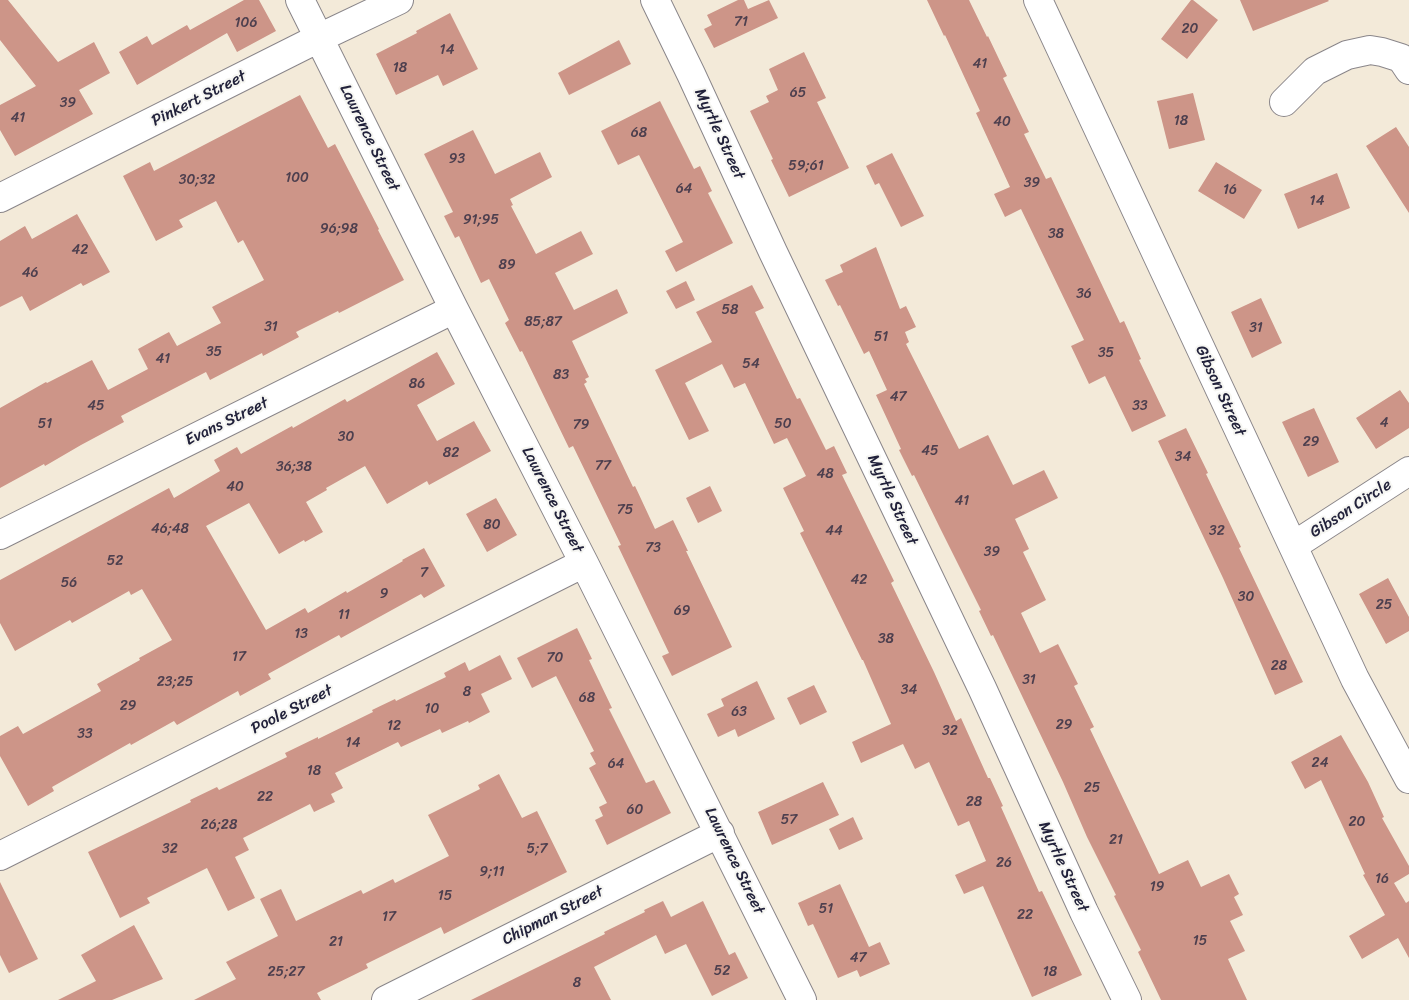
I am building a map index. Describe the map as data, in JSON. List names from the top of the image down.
{
  "streets": {
    "street": [
      "Pinkert Street",
      "Myrtle Street",
      "Lawrence Street",
      "Gibson Street",
      "Evans Street",
      "Gibson Circle",
      "Poole Street",
      "Chipman Street"
    ]
  },
  "crossings": [
    ["Pinkert Street", "Lawrence Street"],
    ["Lawrence Street", "Evans Street"],
    ["Lawrence Street", "Poole Street"],
    ["Lawrence Street", "Chipman Street"],
    ["Gibson Street", "Gibson Circle"]
  ],
  "house_numbers": [
    "71",
    "106",
    "20",
    "14",
    "41",
    "18",
    "65",
    "39",
    "41",
    "18",
    "40",
    "68",
    "93",
    "59;61",
    "100",
    "30;32",
    "39",
    "64",
    "16",
    "14",
    "91;95",
    "96;98",
    "38",
    "42",
    "89",
    "46",
    "36",
    "58",
    "85;87",
    "31",
    "31",
    "51",
    "35",
    "35",
    "41",
    "54",
    "83",
    "86",
    "47",
    "45",
    "33",
    "4",
    "51",
    "50",
    "79",
    "30",
    "29",
    "45",
    "82",
    "34",
    "77",
    "36;38",
    "48",
    "40",
    "41",
    "75",
    "80",
    "46;48",
    "44",
    "32",
    "73",
    "39",
    "52",
    "7",
    "42",
    "56",
    "9",
    "30",
    "25",
    "69",
    "11",
    "13",
    "38",
    "17",
    "70",
    "28",
    "31",
    "23;25",
    "34",
    "8",
    "68",
    "29",
    "10",
    "63",
    "29",
    "12",
    "32",
    "33",
    "14",
    "24",
    "64",
    "18",
    "25",
    "22",
    "28",
    "60",
    "57",
    "20",
    "26;28",
    "21",
    "32",
    "5;7",
    "26",
    "9;11",
    "16",
    "19",
    "15",
    "51",
    "22",
    "17",
    "15",
    "21",
    "47",
    "52",
    "25;27",
    "18",
    "8"
  ]
}
